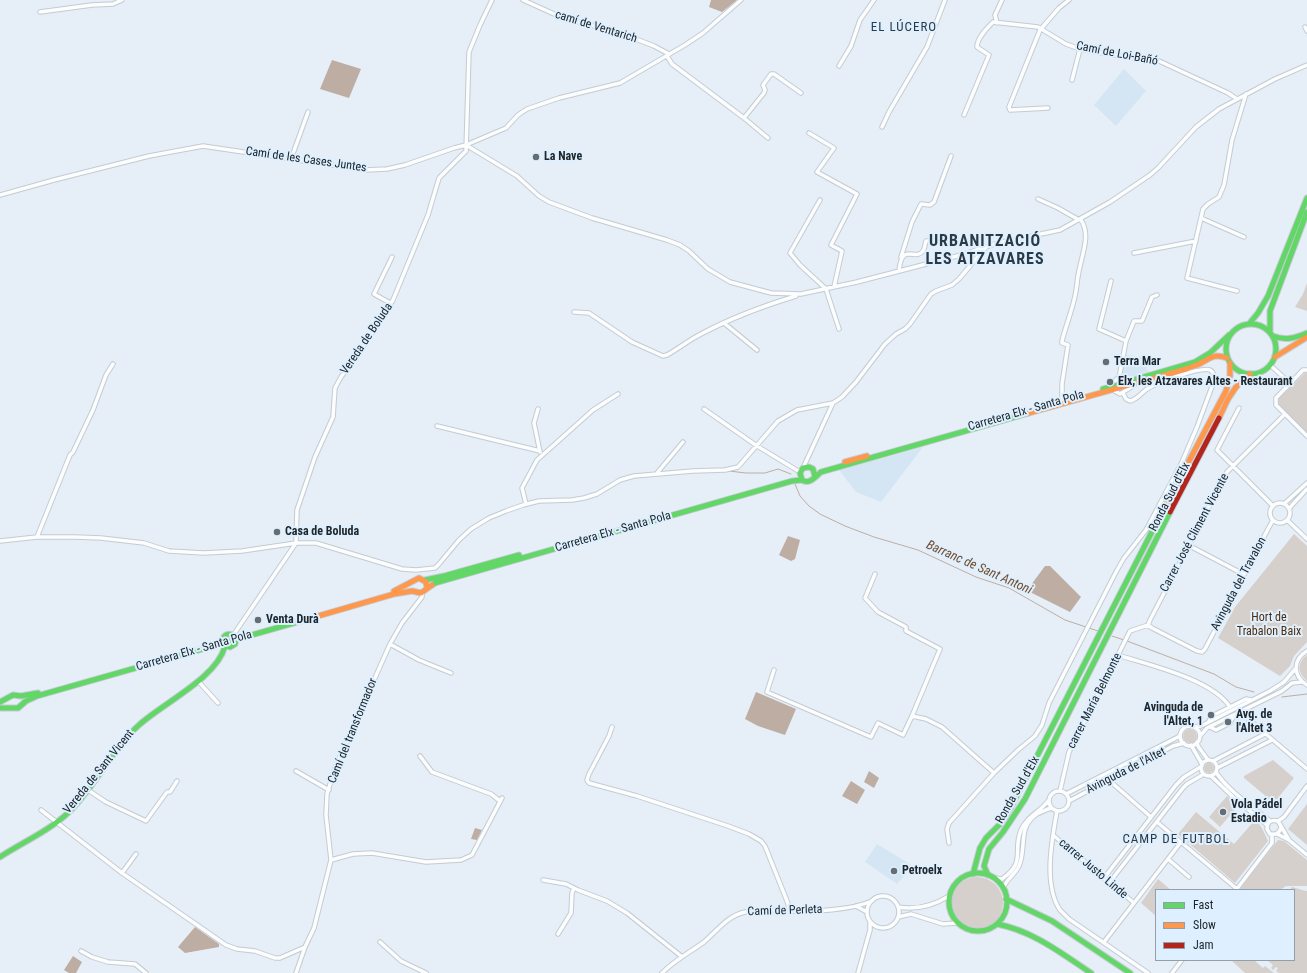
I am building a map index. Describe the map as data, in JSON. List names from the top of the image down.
{
  "streets": {
    "main road": ["Carretera Elx - Santa Pola", "Ronda Sud d'Elx", "Vereda de Sant Vicent"],
    "street": [
      "camí de Ventarich",
      "Camí de Loi-Bañó",
      "Camí de les Cases Juntes",
      "Vereda de Boluda",
      "Carrer José Climent Vicente",
      "Avinguda del Travalon",
      "carrer María Belmonte",
      "Camí del transformador",
      "Avinguda de l'Altet",
      "carrer Justo Linde",
      "Camí de Perleta"
    ]
  },
  "crossings": [
    ["camí de Ventarich", "Camí de les Cases Juntes"],
    ["Camí de les Cases Juntes", "Vereda de Boluda"],
    ["Carretera Elx - Santa Pola", "Ronda Sud d'Elx"],
    ["Carretera Elx - Santa Pola", "Camí del transformador"],
    ["Carretera Elx - Santa Pola", "Vereda de Sant Vicent"],
    ["Carrer José Climent Vicente", "Avinguda del Travalon"],
    ["Carrer José Climent Vicente", "carrer María Belmonte"],
    ["Avinguda del Travalon", "carrer María Belmonte"],
    ["carrer María Belmonte", "Avinguda de l'Altet"]
  ],
  "districts": ["EL LÚCERO", "URBANITZACIÓ LES ATZAVARES", "CAMP DE FUTBOL"],
  "water": ["Barranc de Sant Antoni"],
  "parks": ["Hort de Trabalon Baix"],
  "places": [
    "La Nave",
    "Terra Mar",
    "Elx, les Atzavares Altes - Restaurant",
    "Casa de Boluda",
    "Venta Durà",
    "Avinguda de l'Altet, 1",
    "Avg. de l'Altet 3",
    "Vola Pádel Estadio",
    "Petroelx"
  ],
  "legend": ["Fast", "Slow", "Jam"]
}
